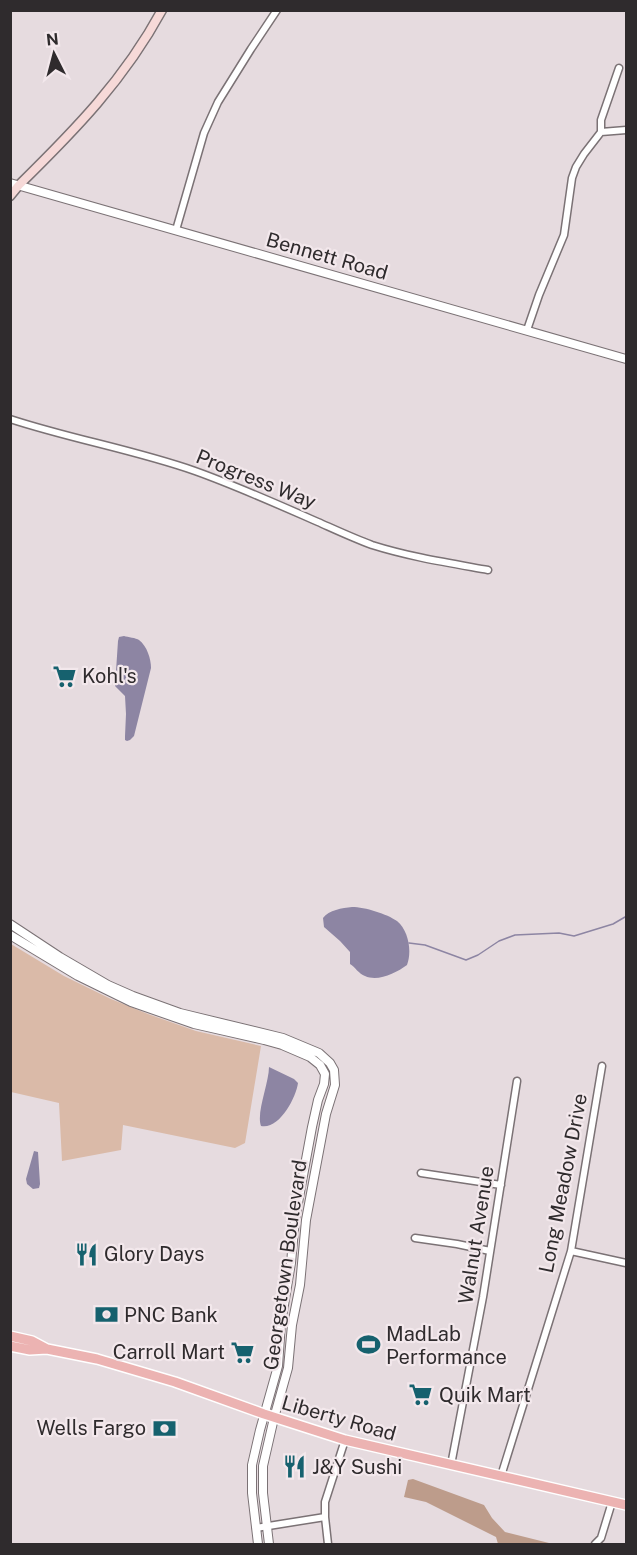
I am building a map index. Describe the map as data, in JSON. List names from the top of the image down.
{
  "streets": {
    "main road": ["Liberty Road"],
    "street": [
      "Bennett Road",
      "Progress Way",
      "Long Meadow Drive",
      "Walnut Avenue",
      "Georgetown Boulevard"
    ]
  },
  "crossings": [
    ["Long Meadow Drive", "Liberty Road"],
    ["Walnut Avenue", "Liberty Road"],
    ["Georgetown Boulevard", "Liberty Road"]
  ],
  "places": {
    "supermarket": ["Kohl's", "Carroll Mart", "Quik Mart"],
    "restaurant": ["Glory Days", "J&Y Sushi"],
    "bank": ["PNC Bank", "Wells Fargo"],
    "sports": ["MadLab Performance"]
  },
  "north": "top"
}
